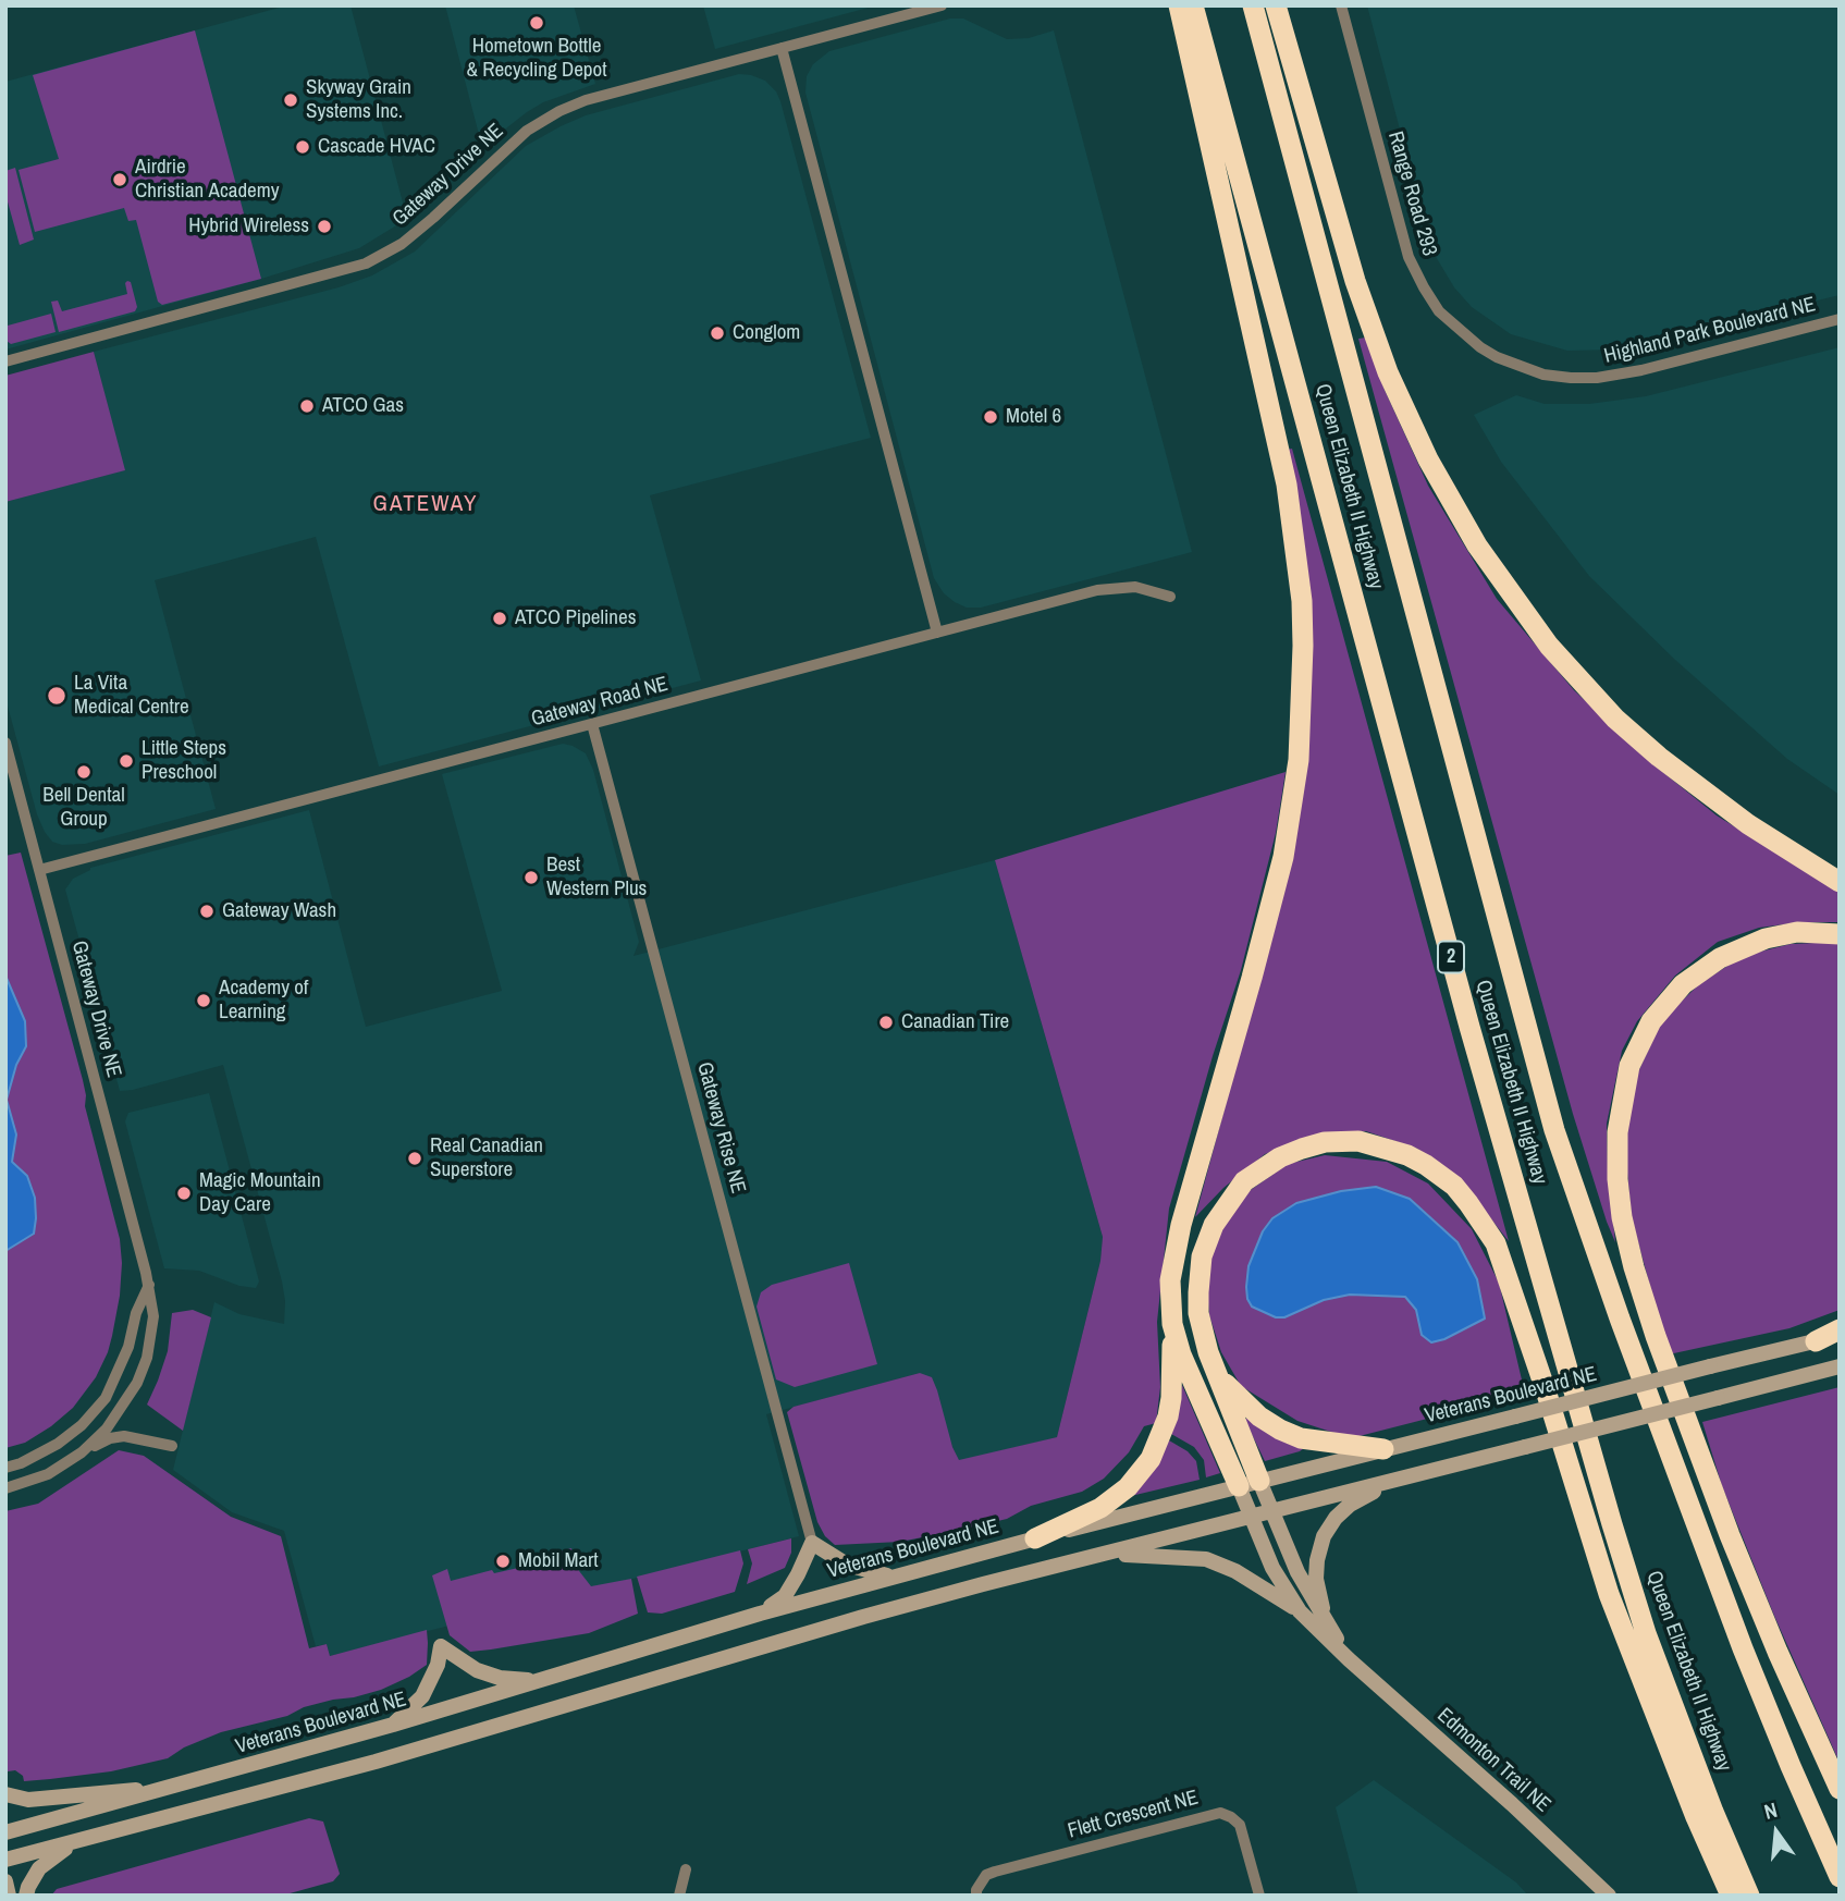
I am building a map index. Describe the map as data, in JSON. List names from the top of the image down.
{
  "streets": {
    "highway": ["Queen Elizabeth II Highway", "2"],
    "main road": ["Veterans Boulevard NE", "Edmonton Trail NE"],
    "street": [
      "Gateway Drive NE",
      "Range Road 293",
      "Highland Park Boulevard NE",
      "Gateway Road NE",
      "Gateway Rise NE",
      "Flett Crescent NE"
    ]
  },
  "crossings": [
    ["Gateway Drive NE", "Gateway Road NE"],
    ["Range Road 293", "Highland Park Boulevard NE"],
    ["Gateway Road NE", "Gateway Rise NE"],
    ["Veterans Boulevard NE", "Edmonton Trail NE"]
  ],
  "districts": ["GATEWAY"],
  "places": [
    "Hometown Bottle & Recycling Depot",
    "Skyway Grain Systems Inc.",
    "Cascade HVAC",
    "Airdrie Christian Academy",
    "Hybrid Wireless",
    "Conglom",
    "ATCO Gas",
    "Motel 6",
    "ATCO Pipelines",
    "La Vita Medical Centre",
    "Little Steps Preschool",
    "Bell Dental Group",
    "Best Western Plus",
    "Gateway Wash",
    "Academy of Learning",
    "Canadian Tire",
    "Real Canadian Superstore",
    "Magic Mountain Day Care",
    "Mobil Mart"
  ],
  "north": "top"
}
